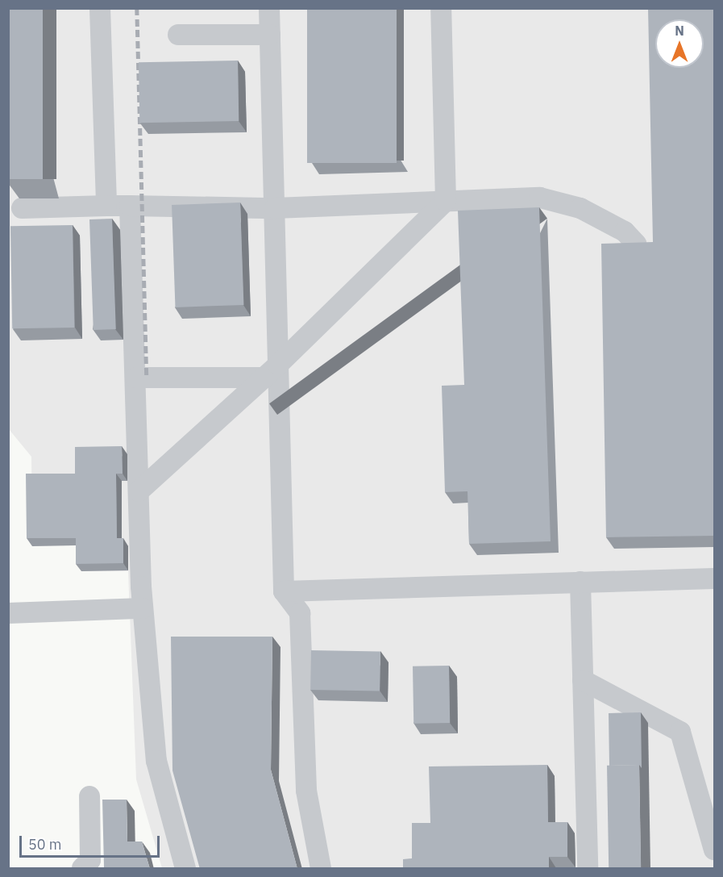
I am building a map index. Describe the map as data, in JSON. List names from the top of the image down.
{
  "scale_bar": "50 m",
  "north": "top"
}
